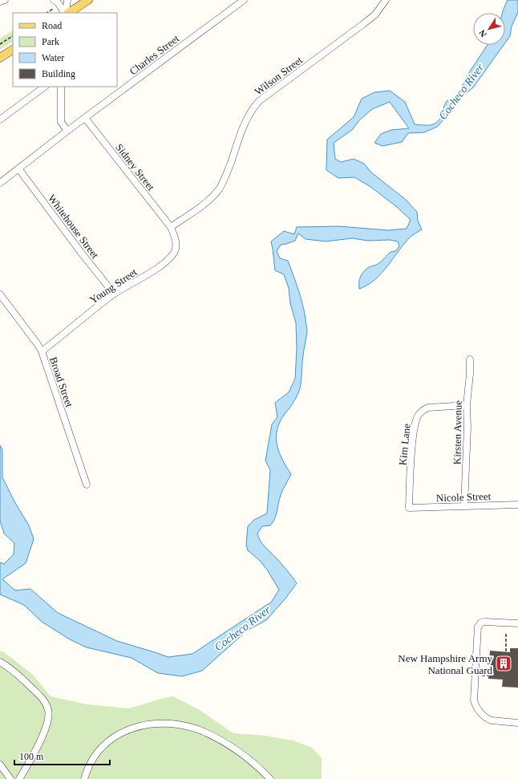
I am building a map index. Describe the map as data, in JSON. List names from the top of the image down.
{
  "streets": {
    "street": [
      "Charles Street",
      "Wilson Street",
      "Sidney Street",
      "Whitehouse Street",
      "Young Street",
      "Broad Street",
      "Kirsten Avenue",
      "Kim Lane",
      "Nicole Street"
    ]
  },
  "crossings": [
    ["Charles Street", "Sidney Street"],
    ["Charles Street", "Whitehouse Street"],
    ["Wilson Street", "Sidney Street"],
    ["Wilson Street", "Young Street"],
    ["Sidney Street", "Young Street"],
    ["Whitehouse Street", "Young Street"],
    ["Young Street", "Broad Street"],
    ["Kirsten Avenue", "Kim Lane"],
    ["Kirsten Avenue", "Nicole Street"],
    ["Kim Lane", "Nicole Street"]
  ],
  "water": ["Cocheco River"],
  "places": {
    "building": ["New Hampshire Army National Guard"]
  },
  "legend": [
    "Road",
    "Park",
    "Water",
    "Building"
  ],
  "scale_bar": "100 m",
  "north": "bottom left"
}
